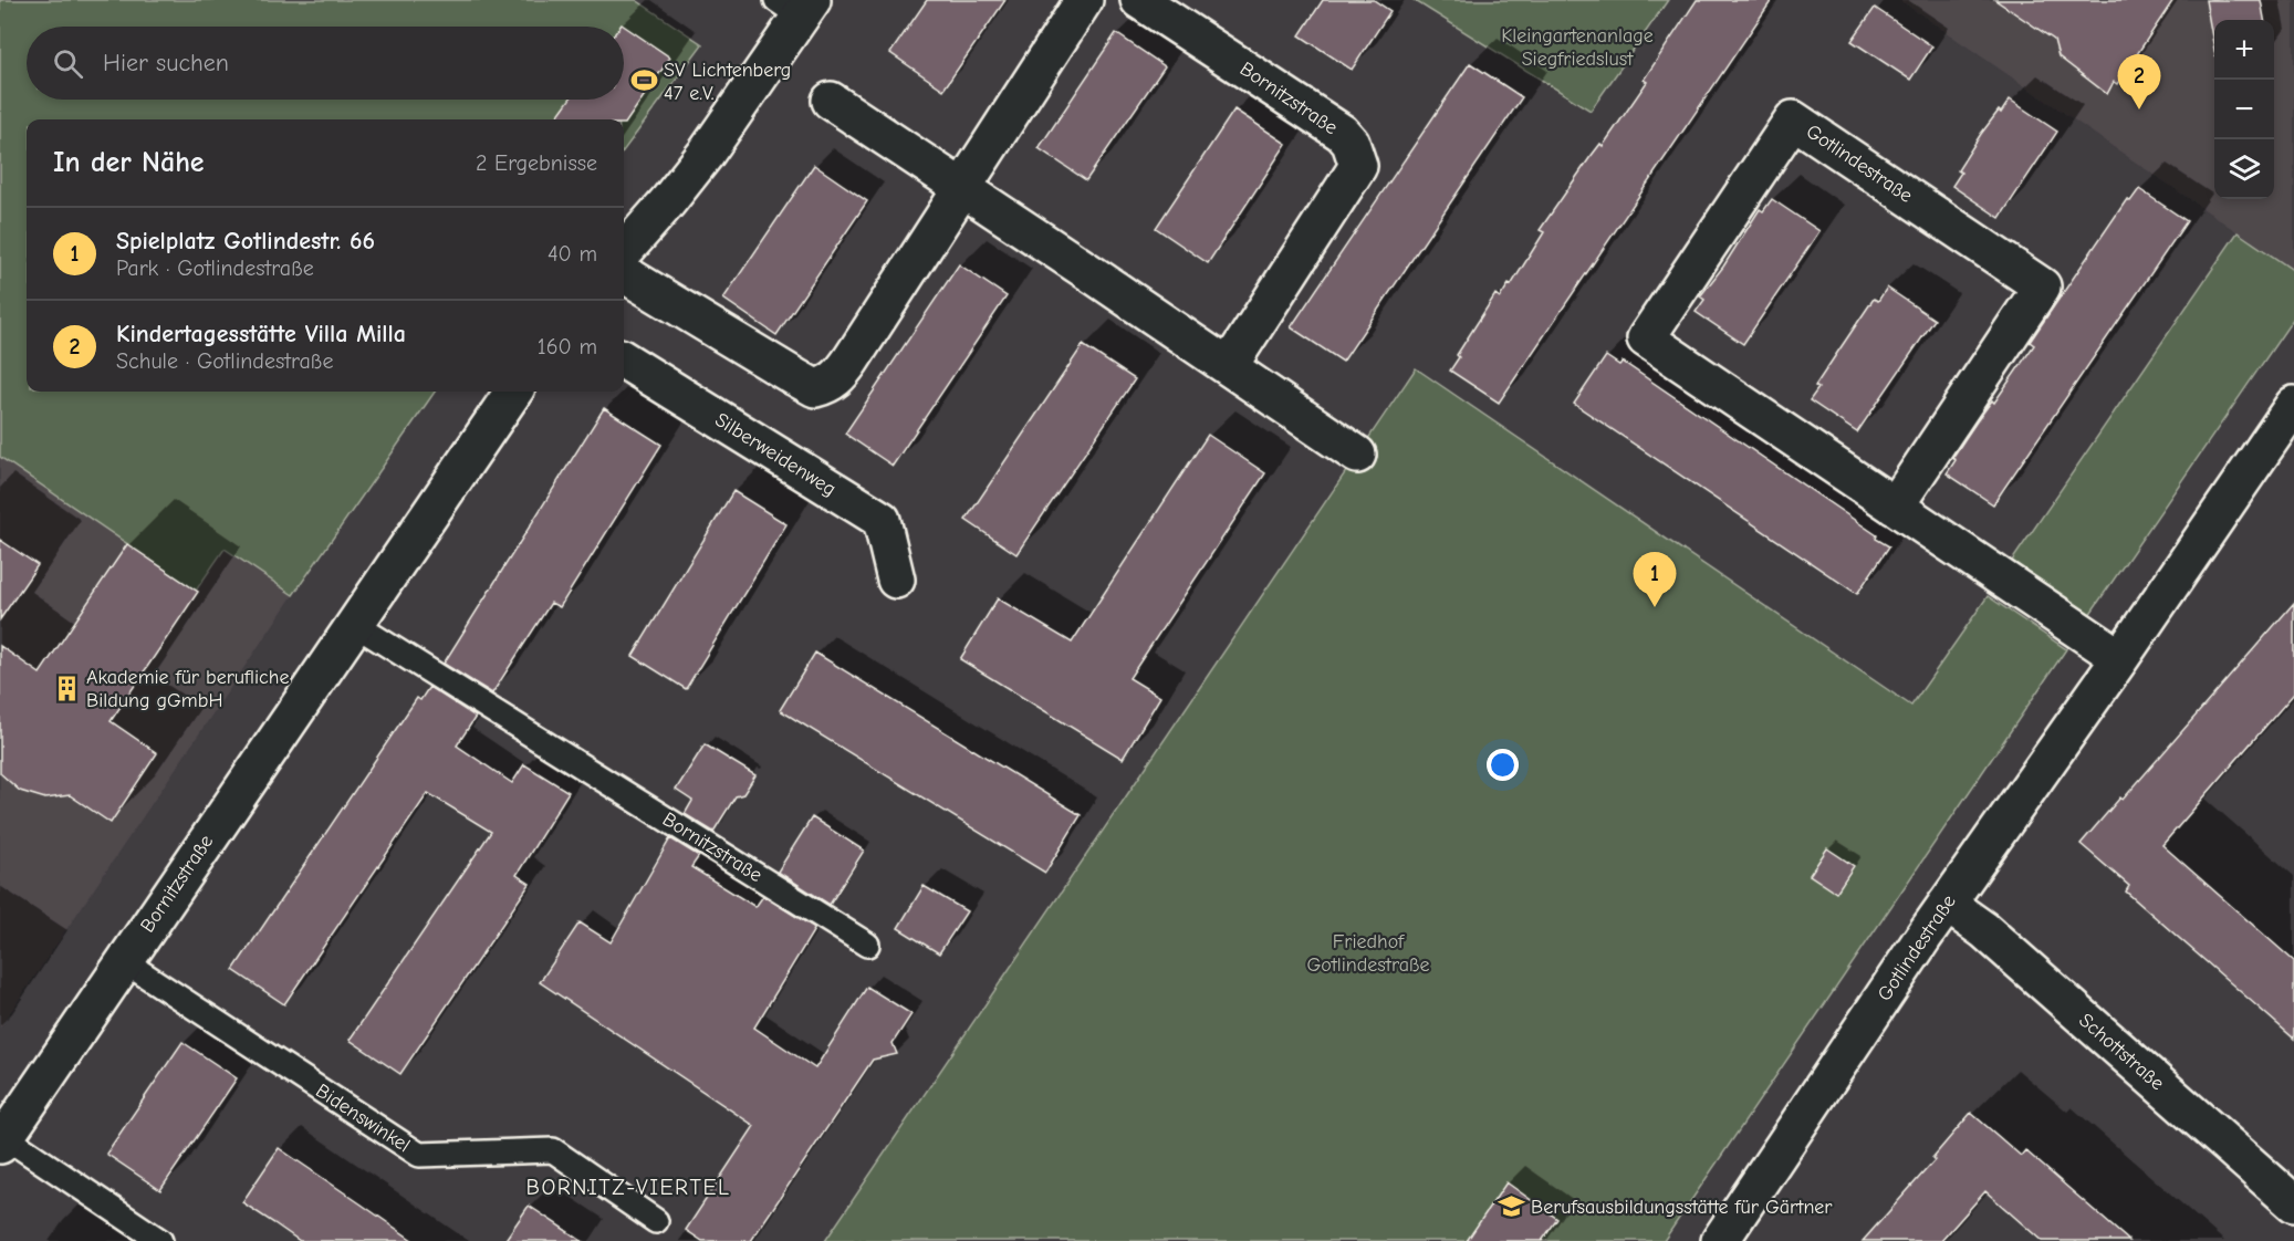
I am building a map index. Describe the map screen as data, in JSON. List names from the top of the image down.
{
  "streets": {
    "street": [
      "Bornitzstraße",
      "Gotlindestraße",
      "Silberweidenweg",
      "Schottstraße"
    ],
    "lane": ["Bidenswinkel"]
  },
  "crossings": [
    ["Bornitzstraße", "Bidenswinkel"],
    ["Gotlindestraße", "Schottstraße"]
  ],
  "districts": ["BORNITZ-VIERTEL"],
  "parks": ["Kleingartenanlage Siegfriedslust", "Friedhof Gotlindestraße"],
  "places": {
    "sports": ["SV Lichtenberg 47 e.V."],
    "building": ["Akademie für berufliche Bildung gGmbH"],
    "school or university": ["Berufsausbildungsstätte für Gärtner"]
  },
  "page": {
    "map_buttons": ["+", "−"],
    "search": "Hier suchen",
    "pins": ["2", "1"],
    "heading": ["In der Nähe", "2 Ergebnisse"],
    "list": [
      {
        "mark": "1",
        "name": "Spielplatz Gotlindestr. 66",
        "note": "Park · Gotlindestraße",
        "value": "40 m"
      },
      {
        "mark": "2",
        "name": "Kindertagesstätte Villa Milla",
        "note": "Schule · Gotlindestraße",
        "value": "160 m"
      }
    ]
  }
}
